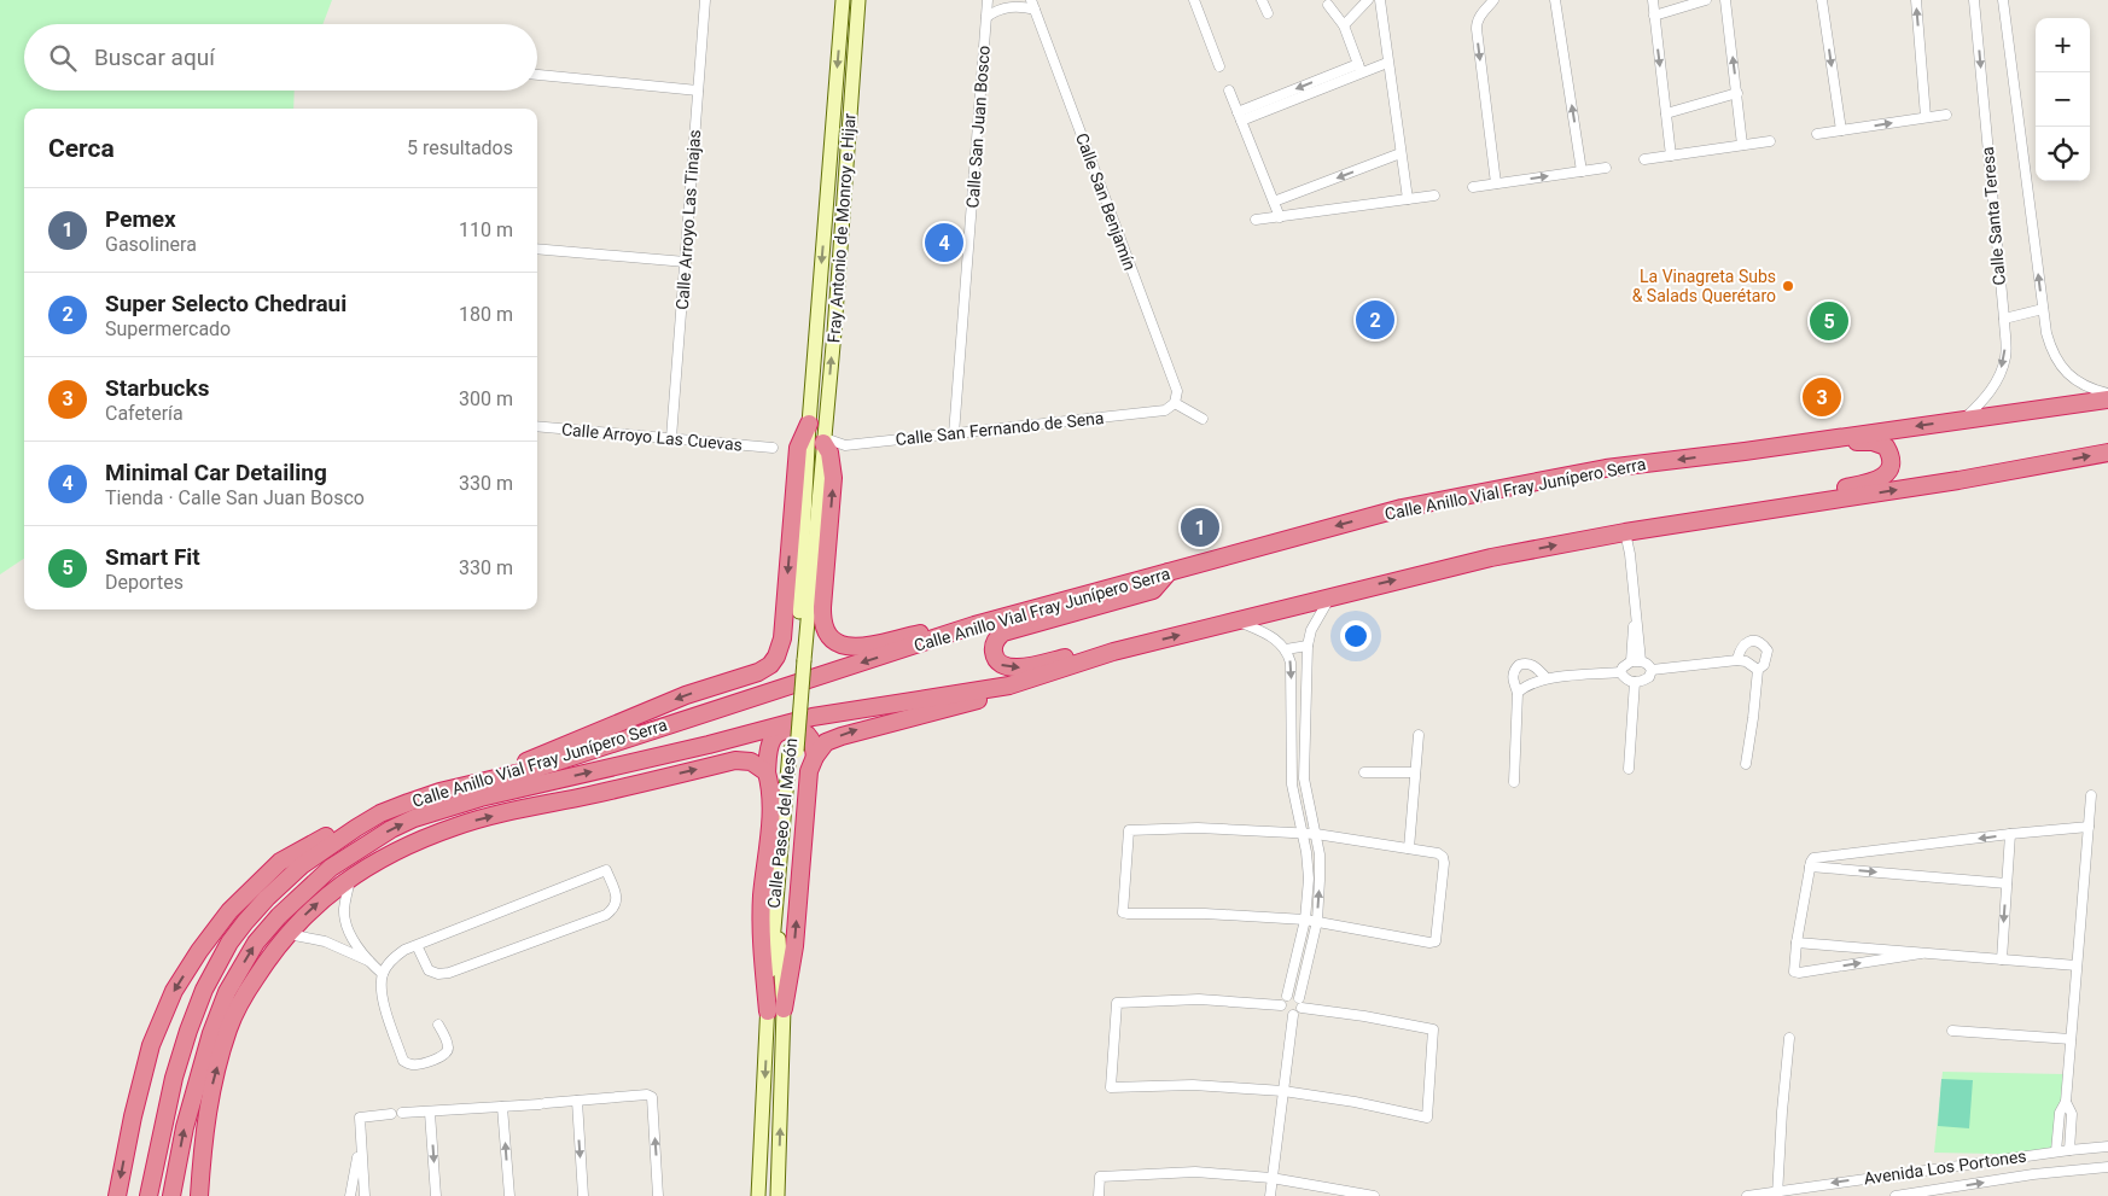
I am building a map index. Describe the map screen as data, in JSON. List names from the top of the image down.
{
  "streets": {
    "highway": ["Calle Anillo Vial Fray Junípero Serra"],
    "main road": ["Fray Antonio de Monroy e Hijar", "Calle Paseo del Mesón"],
    "street": [
      "Calle San Juan Bosco",
      "Calle San Benjamín",
      "Calle Santa Teresa",
      "Calle Arroyo Las Tinajas",
      "Calle San Fernando de Sena",
      "Calle Arroyo Las Cuevas",
      "Avenida Los Portones"
    ]
  },
  "crossings": [
    ["Calle San Juan Bosco", "Calle San Fernando de Sena"],
    ["Calle San Benjamín", "Calle San Fernando de Sena"],
    ["Calle Santa Teresa", "Calle Anillo Vial Fray Junípero Serra"],
    ["Calle Arroyo Las Tinajas", "Calle Arroyo Las Cuevas"],
    ["Fray Antonio de Monroy e Hijar", "Calle San Fernando de Sena"],
    ["Fray Antonio de Monroy e Hijar", "Calle Paseo del Mesón"],
    ["Calle San Fernando de Sena", "Calle Paseo del Mesón"]
  ],
  "places": ["La Vinagreta Subs & Salads Querétaro"],
  "page": {
    "map_buttons": ["+", "−"],
    "search": "Buscar aquí",
    "heading": ["Cerca", "5 resultados"],
    "list": [
      {
        "mark": "1",
        "name": "Pemex",
        "note": "Gasolinera",
        "value": "110 m"
      },
      {
        "mark": "2",
        "name": "Super Selecto Chedraui",
        "note": "Supermercado",
        "value": "180 m"
      },
      {
        "mark": "3",
        "name": "Starbucks",
        "note": "Cafetería",
        "value": "300 m"
      },
      {
        "mark": "4",
        "name": "Minimal Car Detailing",
        "note": "Tienda · Calle San Juan Bosco",
        "value": "330 m"
      },
      {
        "mark": "5",
        "name": "Smart Fit",
        "note": "Deportes",
        "value": "330 m"
      }
    ],
    "pins": [
      "4",
      "2",
      "5",
      "3",
      "1"
    ]
  }
}
